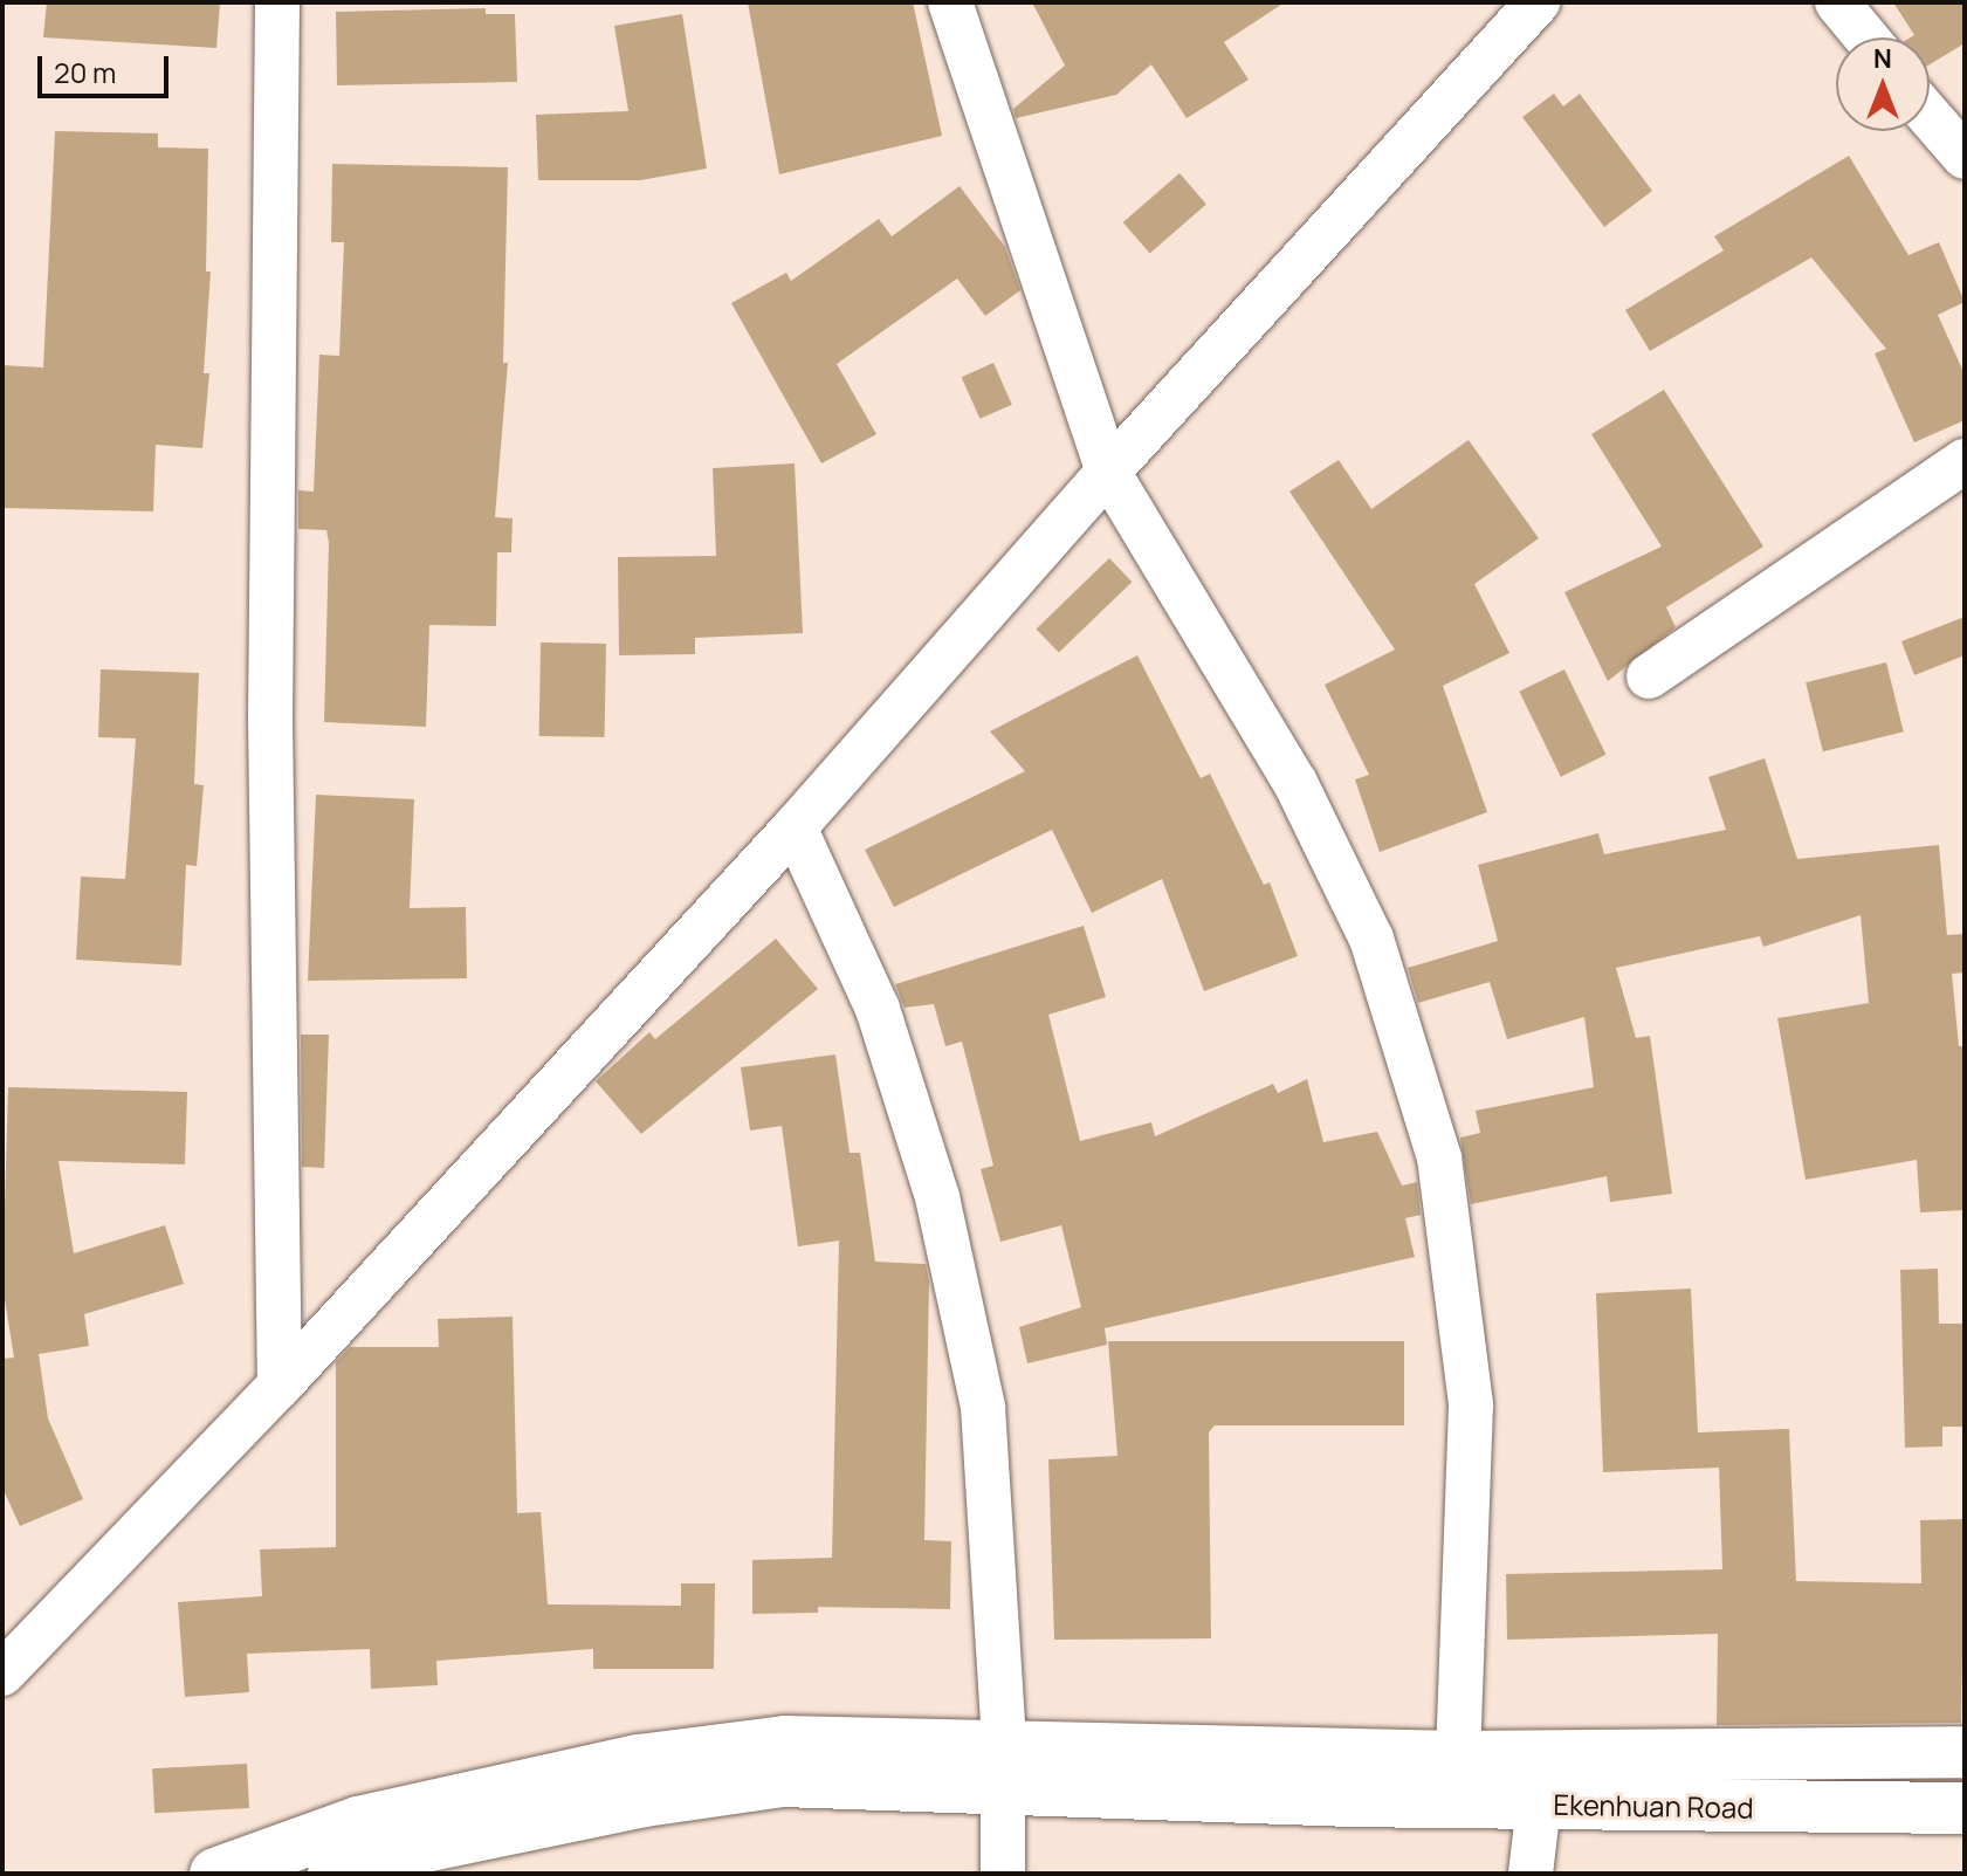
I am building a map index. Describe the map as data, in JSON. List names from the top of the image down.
{
  "streets": {
    "main road": ["Ekenhuan Road"]
  },
  "scale_bar": "20 m",
  "north": "top"
}
